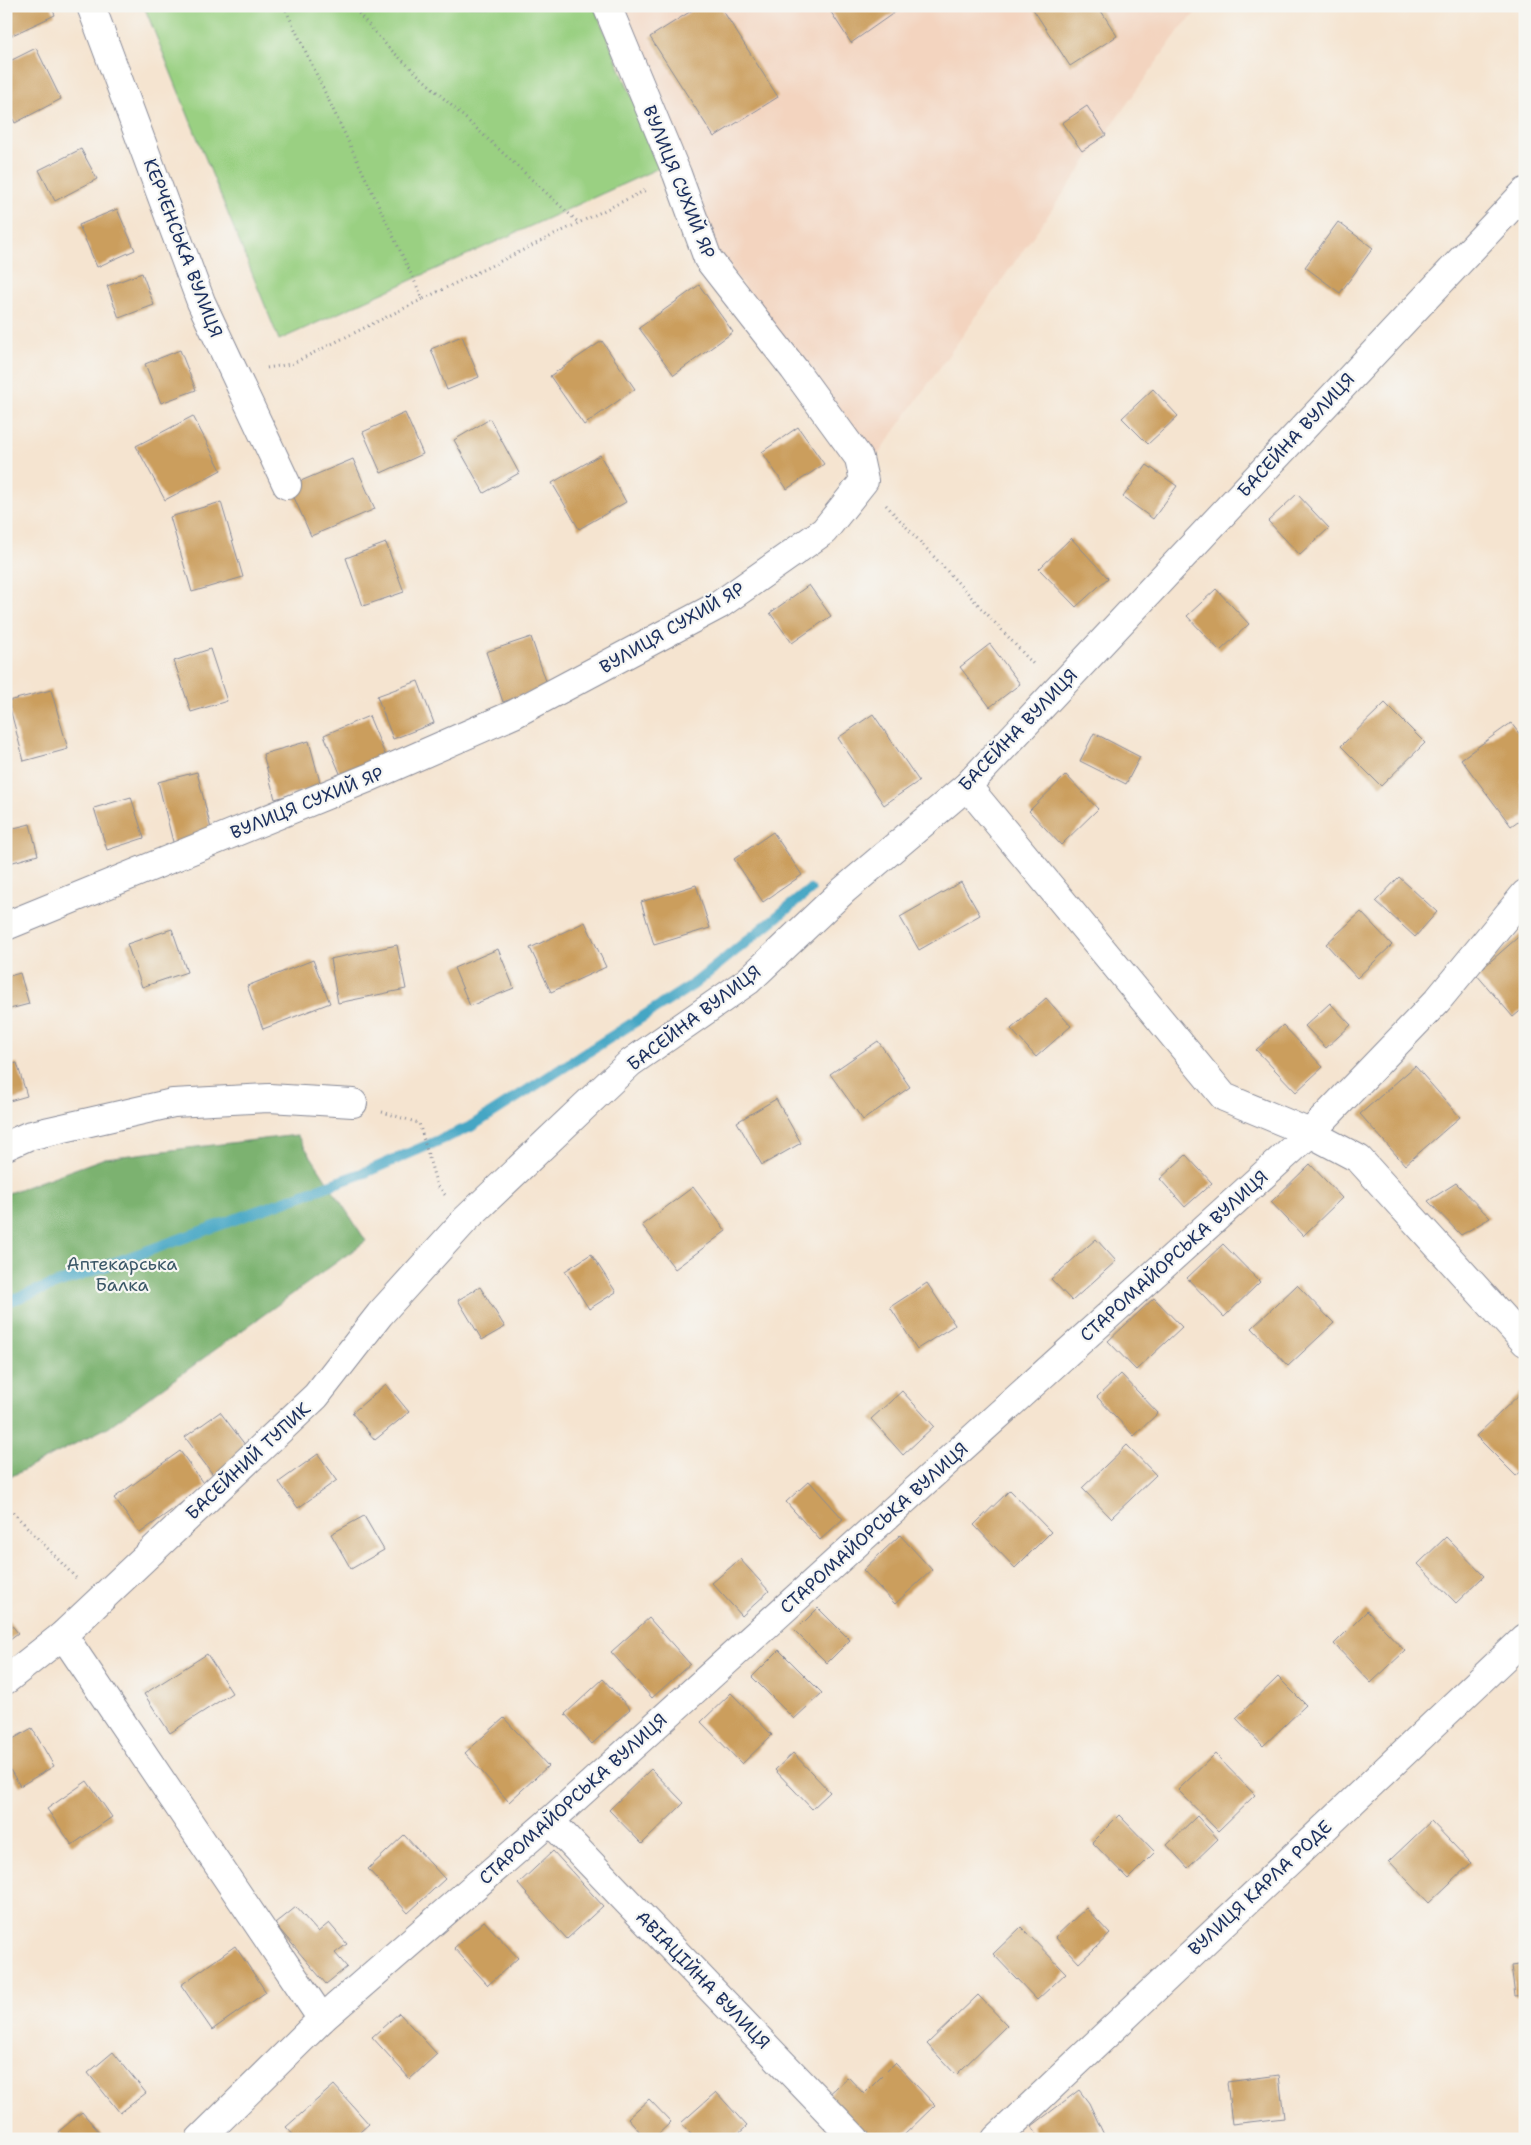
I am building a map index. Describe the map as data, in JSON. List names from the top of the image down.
{
  "streets": {
    "street": [
      "ВУЛИЦЯ СУХИЙ ЯР",
      "КЕРЧЕНСЬКА ВУЛИЦЯ",
      "БАСЕЙНА ВУЛИЦЯ",
      "СТАРОМАЙОРСЬКА ВУЛИЦЯ",
      "БАСЕЙНИЙ ТУПИК",
      "ВУЛИЦЯ КАРЛА РОДЕ",
      "АВІАЦІЙНА ВУЛИЦЯ"
    ]
  },
  "crossings": [
    ["БАСЕЙНА ВУЛИЦЯ", "БАСЕЙНИЙ ТУПИК"],
    ["СТАРОМАЙОРСЬКА ВУЛИЦЯ", "АВІАЦІЙНА ВУЛИЦЯ"]
  ],
  "parks": ["Аптекарська Балка"]
}
